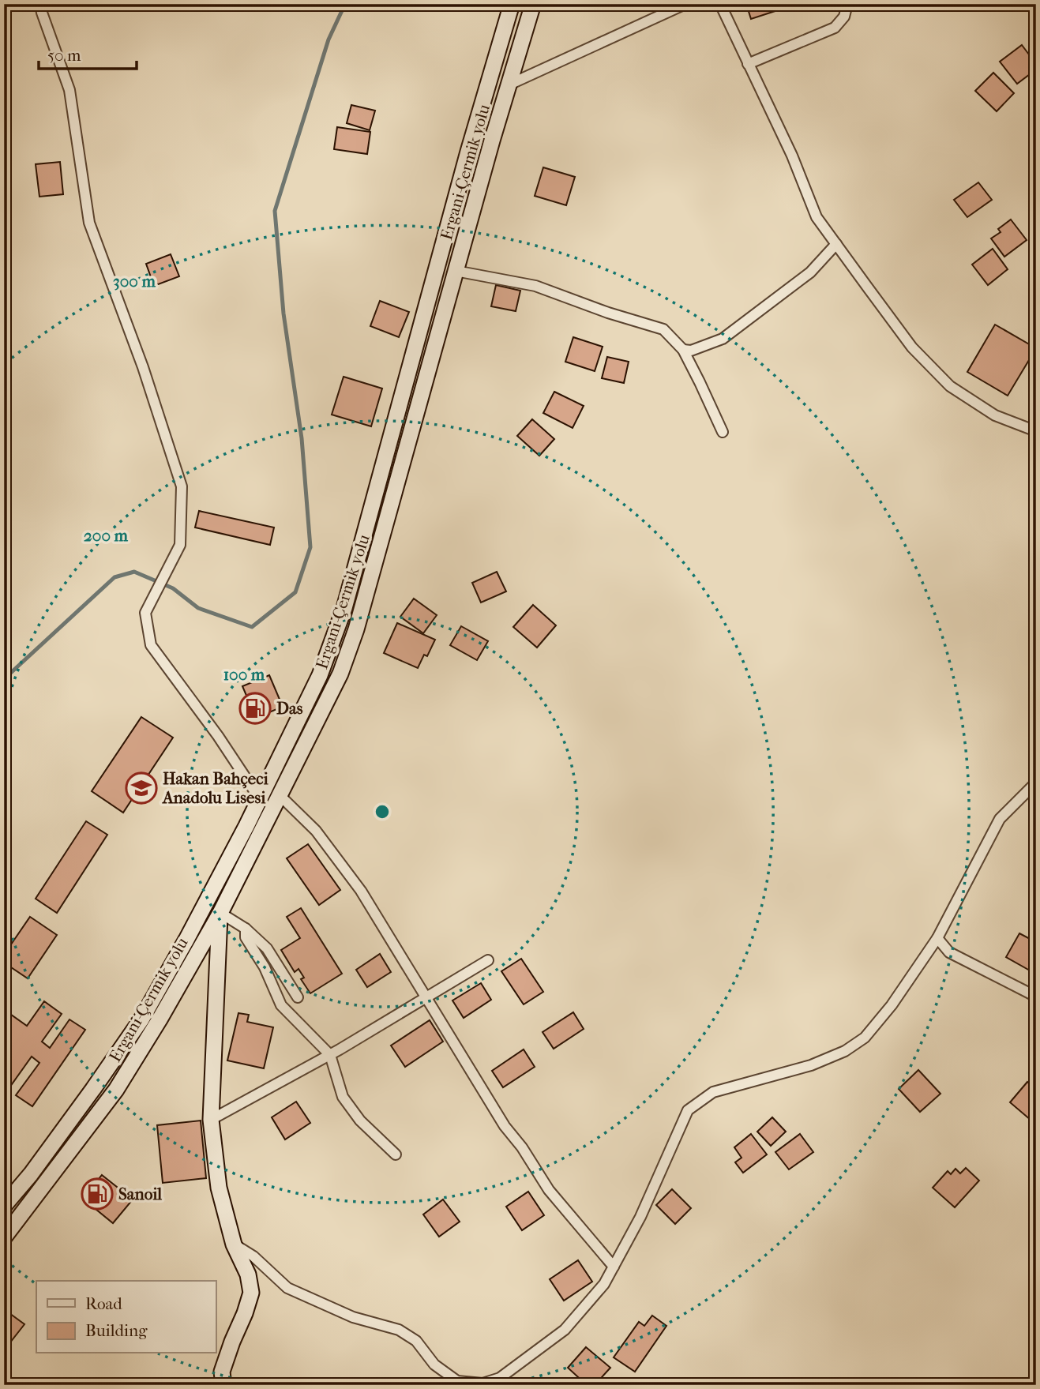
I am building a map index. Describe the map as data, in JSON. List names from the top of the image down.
{
  "streets": {
    "main road": ["Ergani-Çermik yolu"]
  },
  "places": {
    "fuel station": ["Das", "Sanoil"],
    "school or university": ["Hakan Bahçeci Anadolu Lisesi"]
  },
  "legend": ["Road", "Building"],
  "scale_bar": "50 m",
  "rings": ["300 m", "200 m", "100 m"]
}
